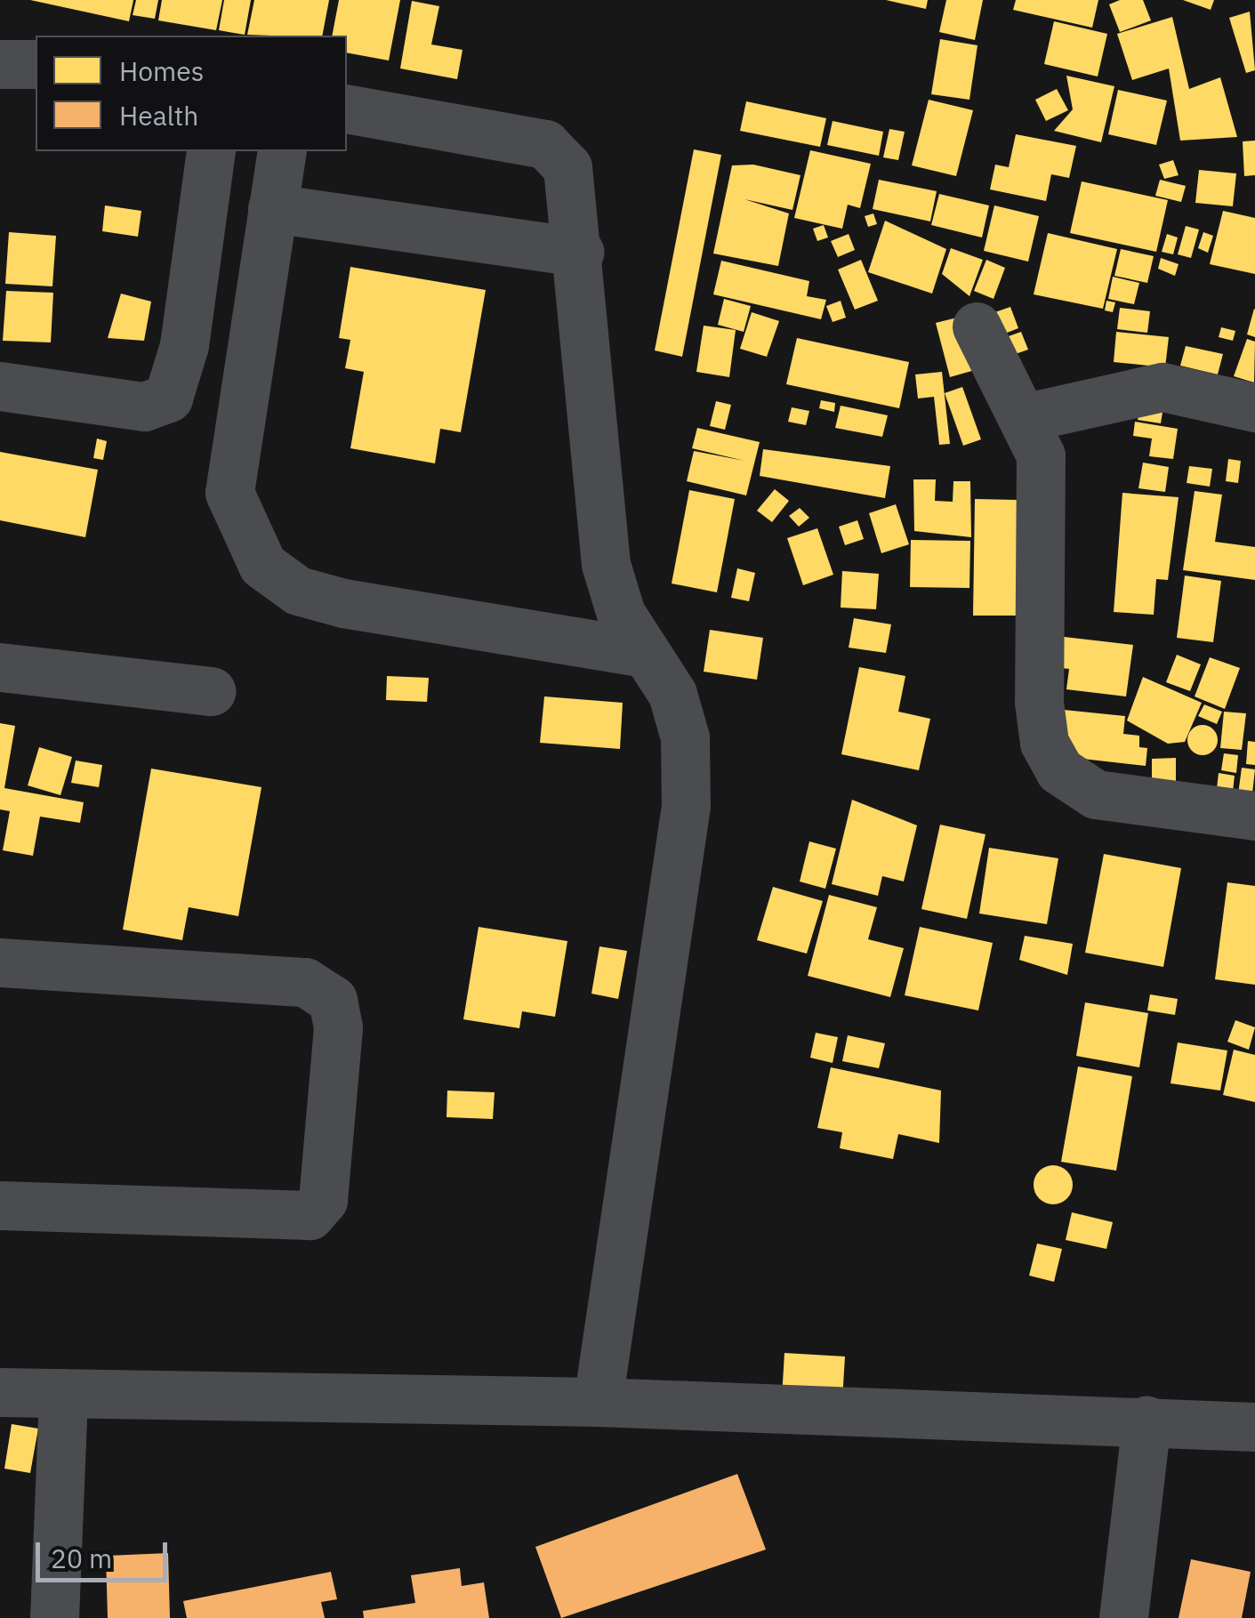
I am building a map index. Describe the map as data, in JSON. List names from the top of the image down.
{
  "legend": ["Homes", "Health"],
  "scale_bar": "20 m"
}
